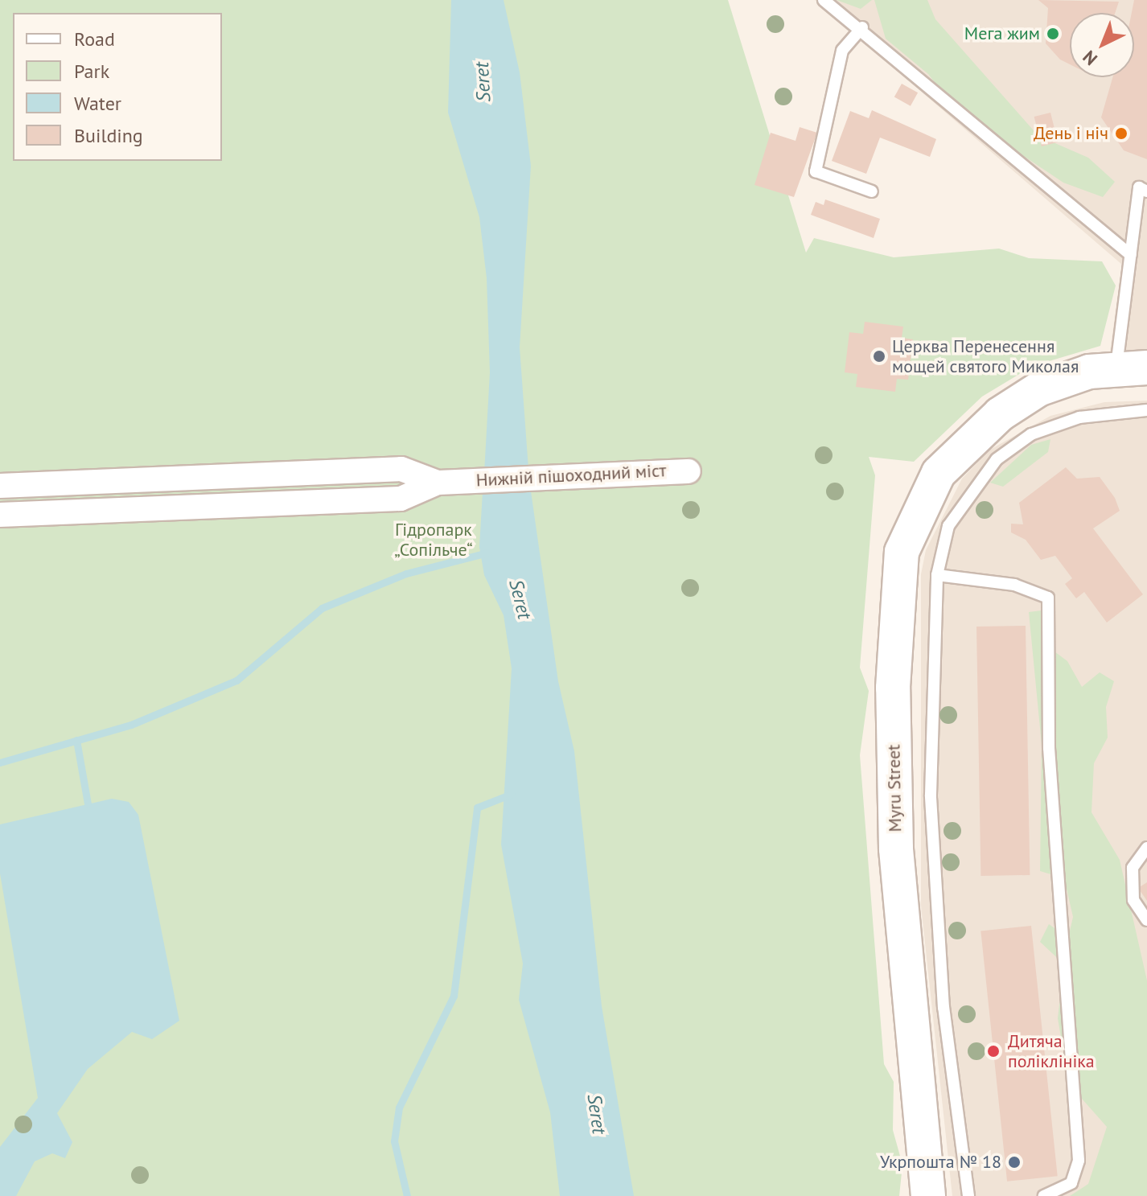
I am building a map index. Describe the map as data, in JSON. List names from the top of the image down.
{
  "streets": {
    "main road": ["Myru Street"],
    "street": ["Нижній пішоходний міст"]
  },
  "water": ["Seret"],
  "parks": ["Гідропарк „Сопільче“"],
  "places": [
    "Мега жим",
    "День і ніч",
    "Церква Перенесення мощей святого Миколая",
    "Дитяча поліклініка",
    "Укрпошта № 18"
  ],
  "legend": [
    "Road",
    "Park",
    "Water",
    "Building"
  ],
  "north": "bottom left"
}
